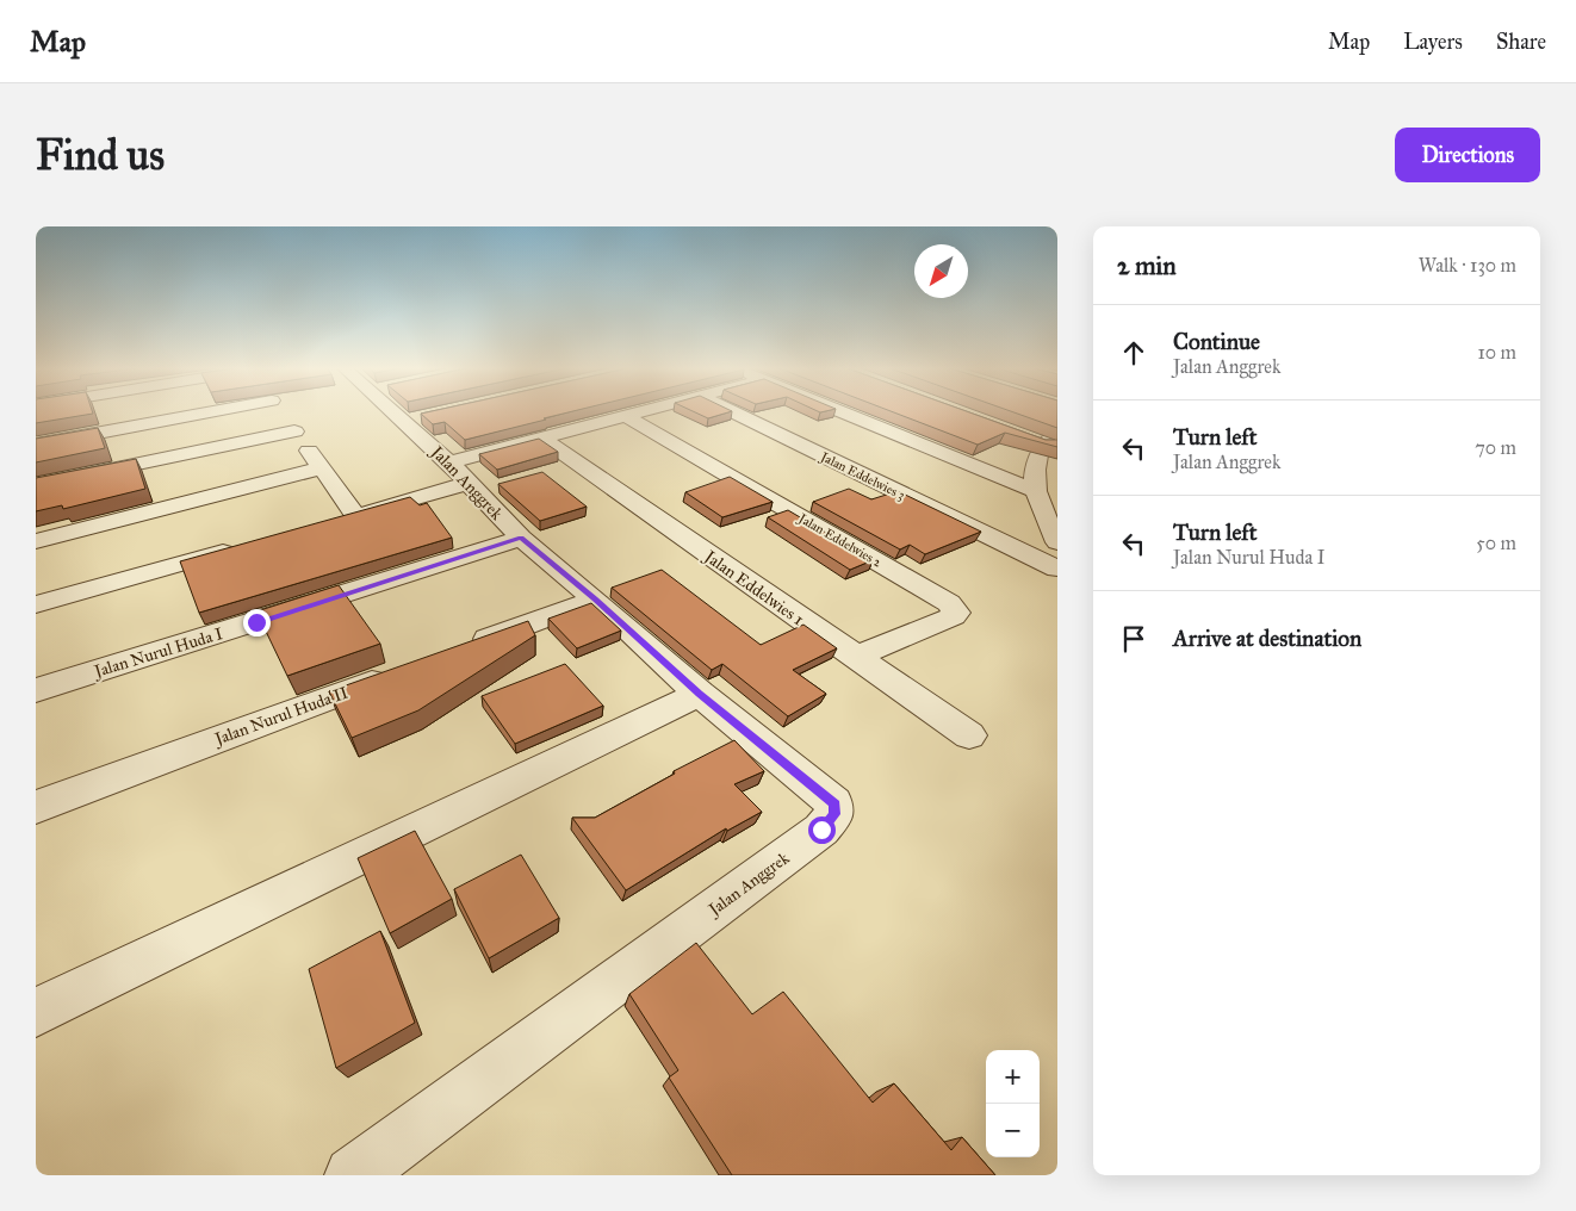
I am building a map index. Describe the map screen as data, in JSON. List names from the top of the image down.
{
  "streets": {
    "street": [
      "Jalan Eddelwies 3",
      "Jalan Anggrek",
      "Jalan Eddelwies 2",
      "Jalan Eddelwies 1",
      "Jalan Nurul Huda I",
      "Jalan Nurul Huda II"
    ]
  },
  "crossings": [
    ["Jalan Anggrek", "Jalan Nurul Huda I"],
    ["Jalan Eddelwies 2", "Jalan Eddelwies 1"]
  ],
  "north": "bottom left",
  "page": {
    "header": "Map",
    "nav": ["Map", "Layers", "Share"],
    "buttons": "Directions",
    "title": "Find us",
    "heading": ["2 min", "Walk · 130 m"],
    "list": [
      ["Continue", "Jalan Anggrek", "10 m"],
      ["Turn left", "Jalan Anggrek", "70 m"],
      ["Turn left", "Jalan Nurul Huda I", "50 m"],
      "Arrive at destination"
    ],
    "map_buttons": ["+", "−"]
  }
}
